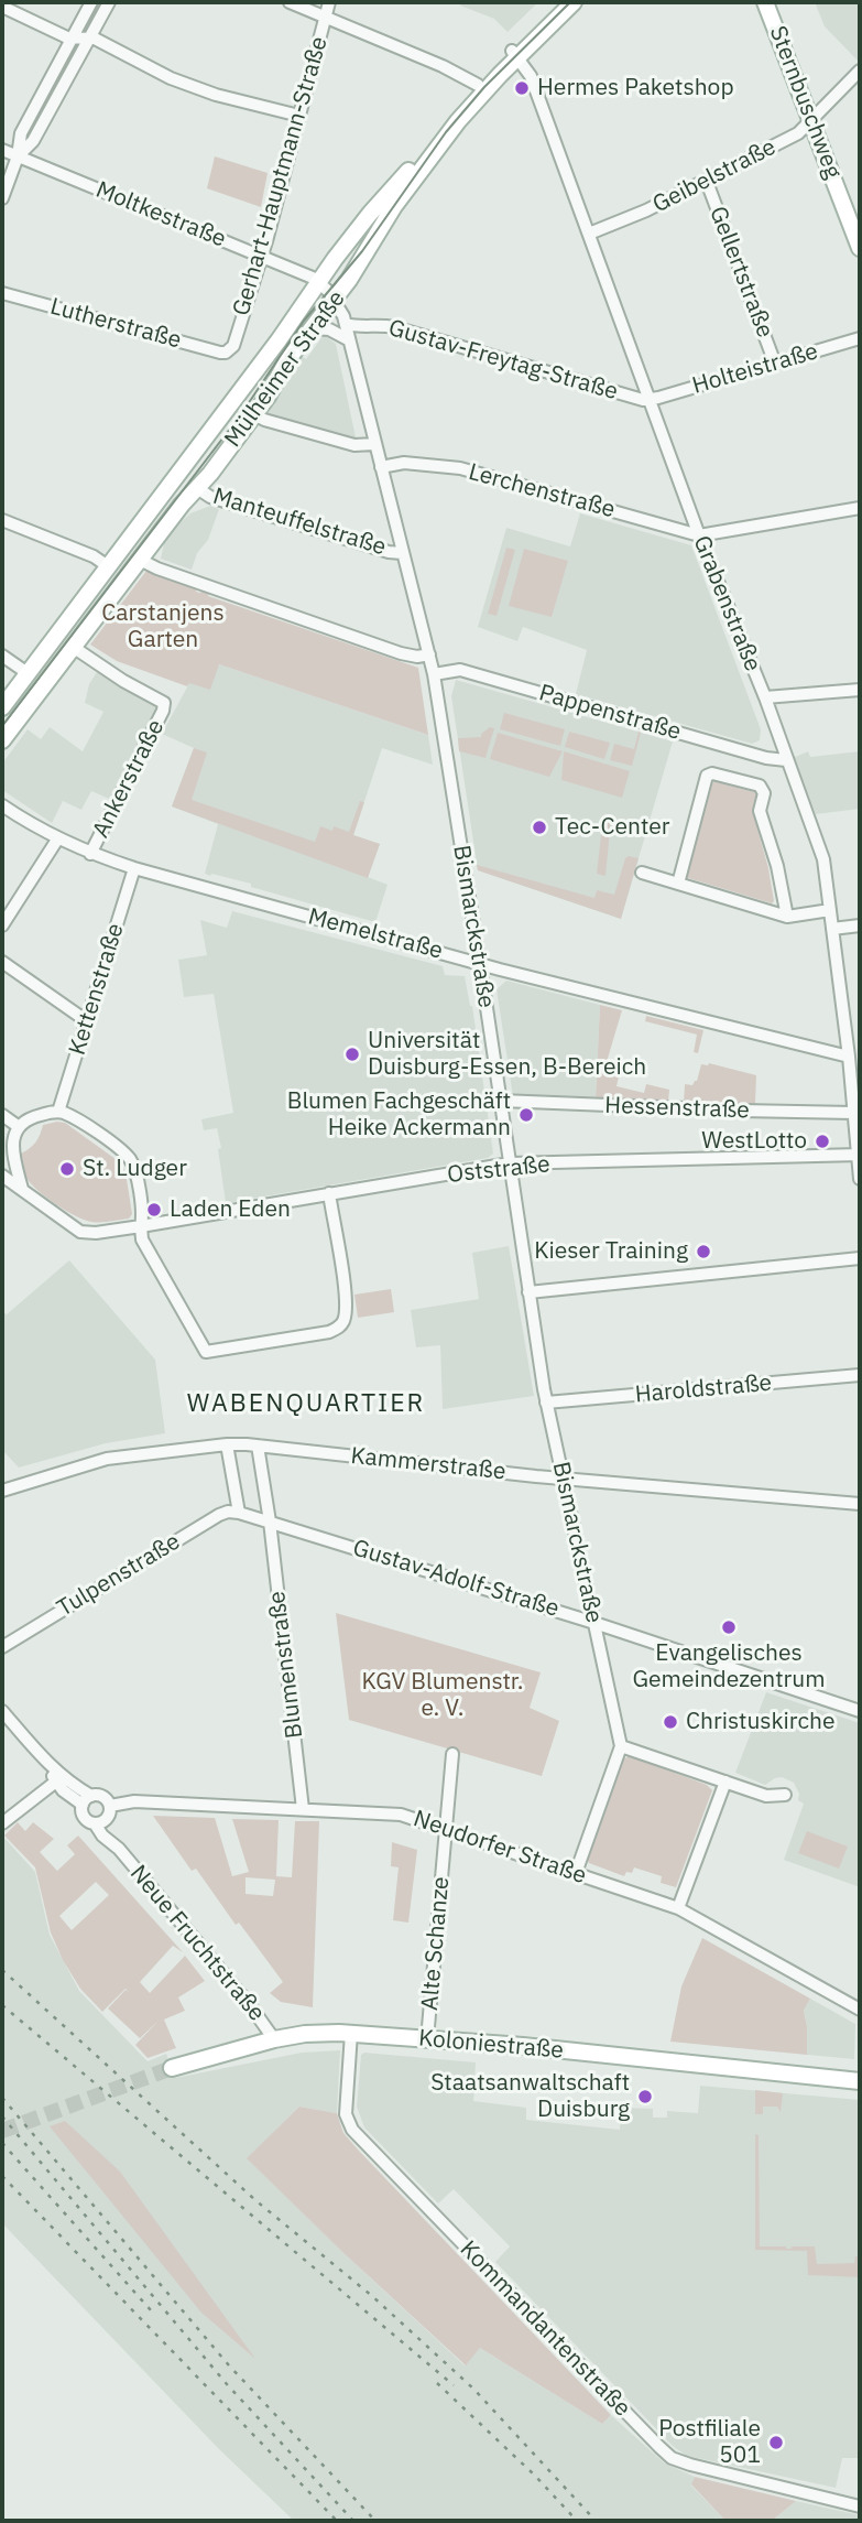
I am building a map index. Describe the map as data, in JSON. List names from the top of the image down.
{
  "streets": {
    "main road": ["Sternbuschweg", "Mülheimer Straße", "Koloniestraße"],
    "street": [
      "Gerhart-Hauptmann-Straße",
      "Geibelstraße",
      "Moltkestraße",
      "Gellertstraße",
      "Lutherstraße",
      "Gustav-Freytag-Straße",
      "Holteistraße",
      "Lerchenstraße",
      "Manteuffelstraße",
      "Grabenstraße",
      "Pappenstraße",
      "Ankerstraße",
      "Bismarckstraße",
      "Memelstraße",
      "Kettenstraße",
      "Hessenstraße",
      "Oststraße",
      "Haroldstraße",
      "Kammerstraße",
      "Tulpenstraße",
      "Gustav-Adolf-Straße",
      "Blumenstraße",
      "Neudorfer Straße",
      "Neue Fruchtstraße",
      "Alte Schanze",
      "Kommandantenstraße"
    ]
  },
  "crossings": [
    ["Sternbuschweg", "Geibelstraße"],
    ["Gerhart-Hauptmann-Straße", "Moltkestraße"],
    ["Gerhart-Hauptmann-Straße", "Lutherstraße"],
    ["Geibelstraße", "Gellertstraße"],
    ["Geibelstraße", "Grabenstraße"],
    ["Moltkestraße", "Mülheimer Straße"],
    ["Moltkestraße", "Bismarckstraße"],
    ["Gellertstraße", "Holteistraße"],
    ["Gustav-Freytag-Straße", "Holteistraße"],
    ["Gustav-Freytag-Straße", "Grabenstraße"],
    ["Gustav-Freytag-Straße", "Bismarckstraße"],
    ["Mülheimer Straße", "Manteuffelstraße"],
    ["Mülheimer Straße", "Grabenstraße"],
    ["Mülheimer Straße", "Ankerstraße"],
    ["Mülheimer Straße", "Bismarckstraße"],
    ["Holteistraße", "Grabenstraße"],
    ["Lerchenstraße", "Grabenstraße"],
    ["Lerchenstraße", "Bismarckstraße"],
    ["Manteuffelstraße", "Bismarckstraße"],
    ["Grabenstraße", "Pappenstraße"],
    ["Grabenstraße", "Memelstraße"],
    ["Grabenstraße", "Hessenstraße"],
    ["Grabenstraße", "Oststraße"],
    ["Pappenstraße", "Bismarckstraße"],
    ["Ankerstraße", "Memelstraße"],
    ["Bismarckstraße", "Memelstraße"],
    ["Bismarckstraße", "Hessenstraße"],
    ["Bismarckstraße", "Oststraße"],
    ["Bismarckstraße", "Haroldstraße"],
    ["Bismarckstraße", "Kammerstraße"],
    ["Bismarckstraße", "Gustav-Adolf-Straße"],
    ["Memelstraße", "Kettenstraße"],
    ["Kettenstraße", "Oststraße"],
    ["Kammerstraße", "Blumenstraße"],
    ["Gustav-Adolf-Straße", "Blumenstraße"],
    ["Blumenstraße", "Neudorfer Straße"],
    ["Neudorfer Straße", "Neue Fruchtstraße"],
    ["Neudorfer Straße", "Alte Schanze"],
    ["Neue Fruchtstraße", "Koloniestraße"],
    ["Alte Schanze", "Koloniestraße"],
    ["Koloniestraße", "Kommandantenstraße"]
  ],
  "districts": ["WABENQUARTIER"],
  "parks": ["Carstanjens Garten", "KGV Blumenstr. e. V."],
  "places": [
    "Hermes Paketshop",
    "Tec-Center",
    "Universität Duisburg-Essen, B-Bereich",
    "Blumen Fachgeschäft Heike Ackermann",
    "WestLotto",
    "St. Ludger",
    "Laden Eden",
    "Kieser Training",
    "Evangelisches Gemeindezentrum",
    "Christuskirche",
    "Staatsanwaltschaft Duisburg",
    "Postfiliale 501"
  ]
}
